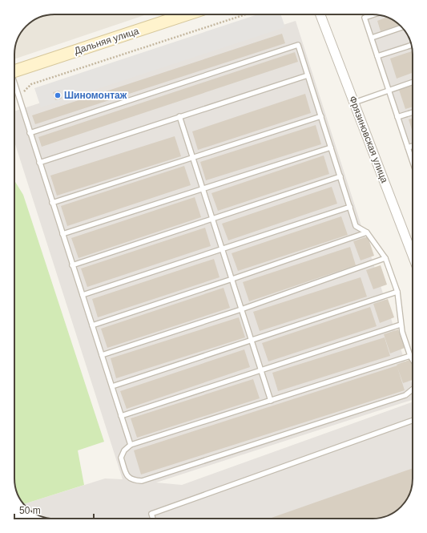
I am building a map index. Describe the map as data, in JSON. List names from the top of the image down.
{
  "streets": {
    "street": ["Дальняя улица", "Фрязиновская улица"]
  },
  "places": ["Шиномонтаж"],
  "scale_bar": "50 m"
}
